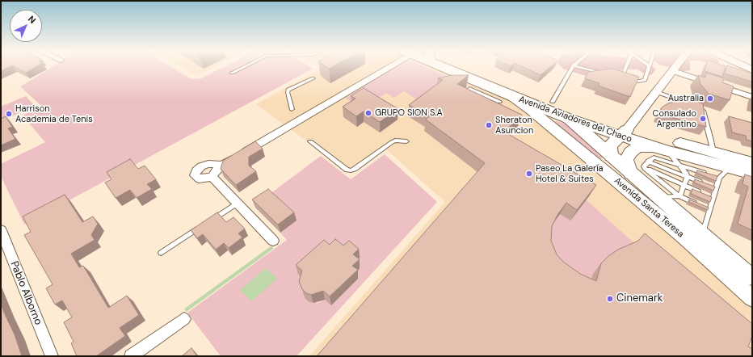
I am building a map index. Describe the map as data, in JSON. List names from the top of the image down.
{
  "streets": {
    "highway": ["Avenida Aviadores del Chaco"],
    "main road": ["Avenida Santa Teresa"],
    "street": ["Pablo Alborno"]
  },
  "crossings": [
    ["Avenida Aviadores del Chaco", "Avenida Santa Teresa"]
  ],
  "places": [
    "Australia",
    "GRUPO SION S.A",
    "Harrison Academia de Tenis",
    "Consulado Argentino",
    "Sheraton Asuncion",
    "Paseo La Galería Hotel & Suites",
    "Cinemark"
  ],
  "north": "top right"
}
